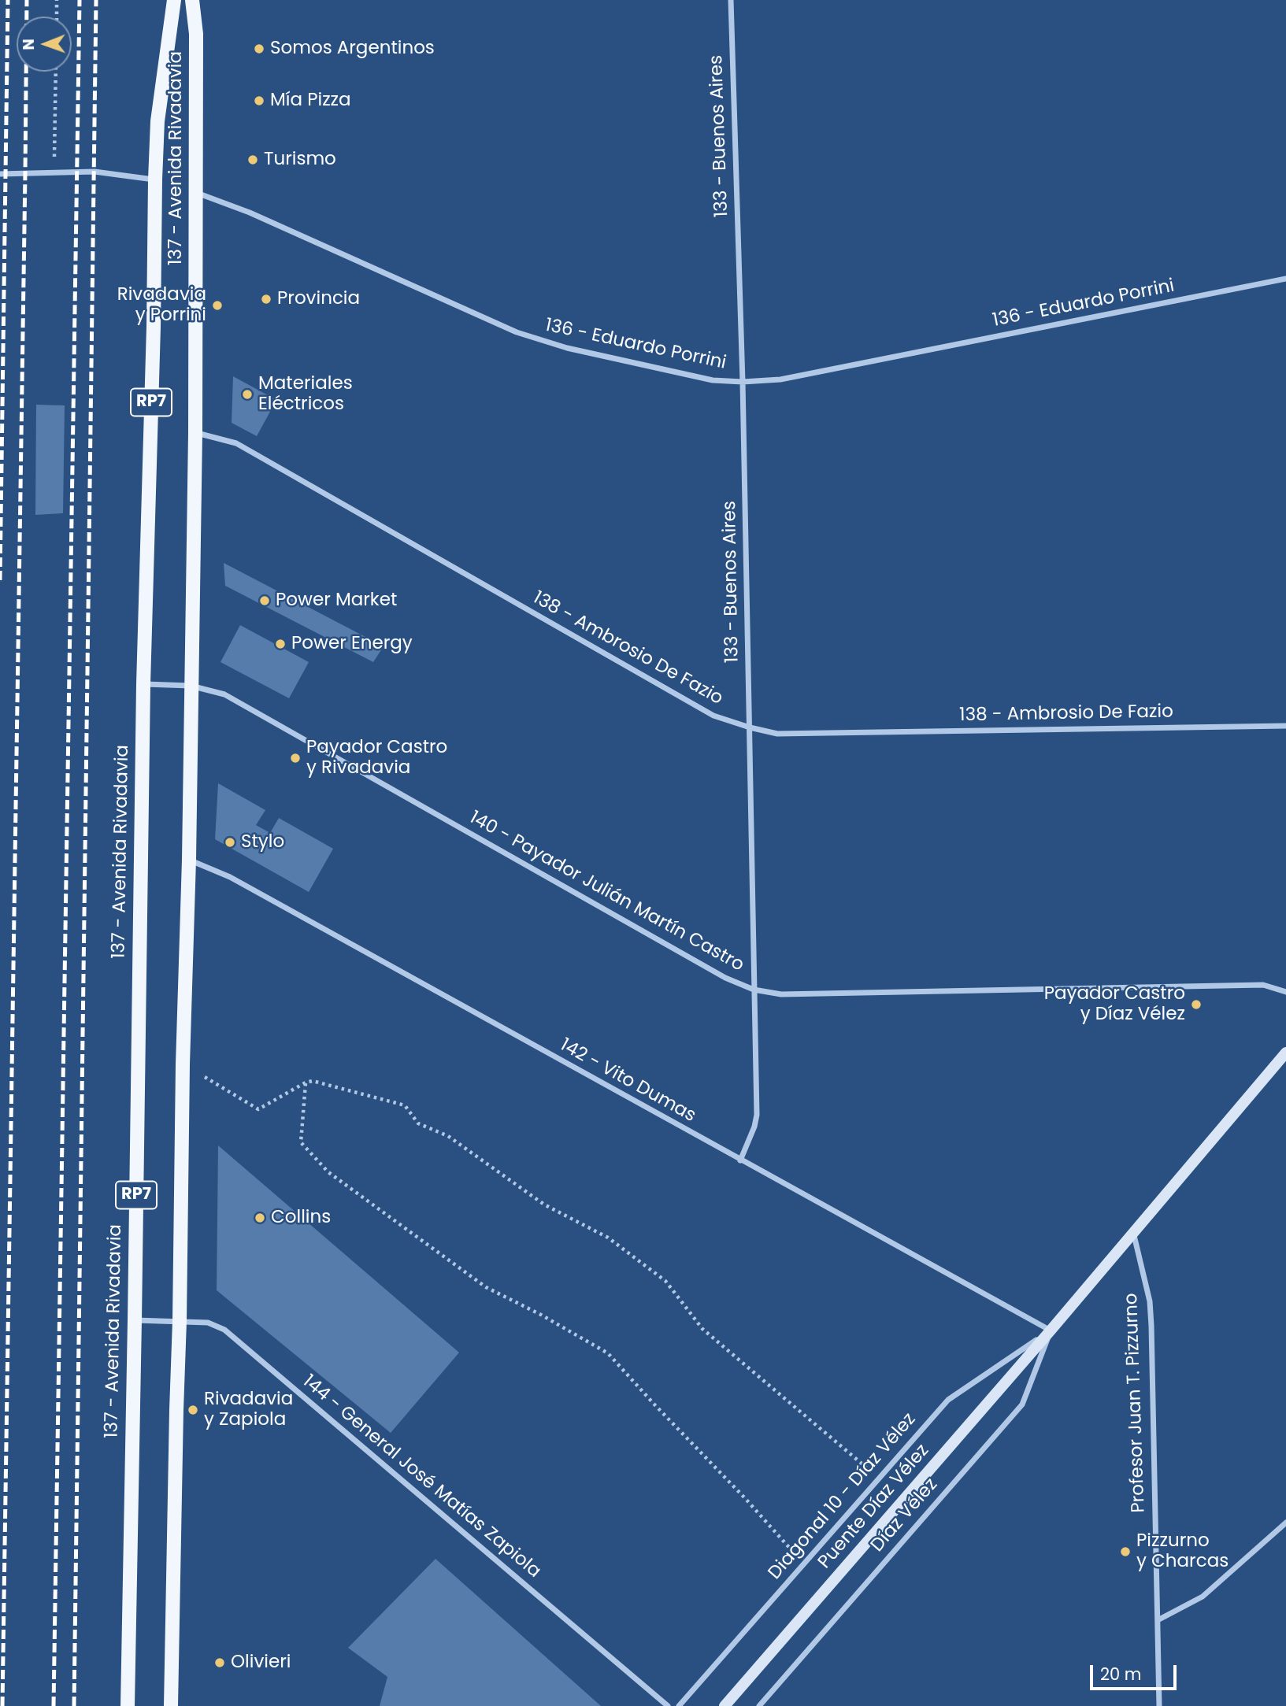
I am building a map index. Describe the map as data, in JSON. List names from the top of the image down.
{
  "streets": {
    "main road": ["137 - Avenida Rivadavia", "RP7", "Puente Díaz Vélez"],
    "street": [
      "133 - Buenos Aires",
      "136 - Eduardo Porrini",
      "138 - Ambrosio De Fazio",
      "140 - Payador Julián Martín Castro",
      "142 - Vito Dumas",
      "Profesor Juan T. Pizzurno",
      "144 - General José Matías Zapiola",
      "Diagonal 10 - Díaz Vélez",
      "Díaz Vélez"
    ]
  },
  "crossings": [
    ["133 - Buenos Aires", "136 - Eduardo Porrini"],
    ["133 - Buenos Aires", "138 - Ambrosio De Fazio"],
    ["133 - Buenos Aires", "140 - Payador Julián Martín Castro"],
    ["133 - Buenos Aires", "142 - Vito Dumas"],
    ["137 - Avenida Rivadavia", "136 - Eduardo Porrini"],
    ["137 - Avenida Rivadavia", "138 - Ambrosio De Fazio"],
    ["137 - Avenida Rivadavia", "140 - Payador Julián Martín Castro"],
    ["137 - Avenida Rivadavia", "142 - Vito Dumas"],
    ["137 - Avenida Rivadavia", "144 - General José Matías Zapiola"],
    ["142 - Vito Dumas", "Diagonal 10 - Díaz Vélez"],
    ["142 - Vito Dumas", "Puente Díaz Vélez"],
    ["142 - Vito Dumas", "Díaz Vélez"],
    ["Profesor Juan T. Pizzurno", "Puente Díaz Vélez"],
    ["Diagonal 10 - Díaz Vélez", "Puente Díaz Vélez"],
    ["Diagonal 10 - Díaz Vélez", "Díaz Vélez"],
    ["Puente Díaz Vélez", "Díaz Vélez"]
  ],
  "places": [
    "Somos Argentinos",
    "Mía Pizza",
    "Turismo",
    "Provincia",
    "Rivadavia y Porrini",
    "Materiales Eléctricos",
    "Power Market",
    "Power Energy",
    "Payador Castro y Rivadavia",
    "Stylo",
    "Payador Castro y Díaz Vélez",
    "Collins",
    "Rivadavia y Zapiola",
    "Pizzurno y Charcas",
    "Olivieri"
  ],
  "scale_bar": "20 m",
  "north": "left"
}
